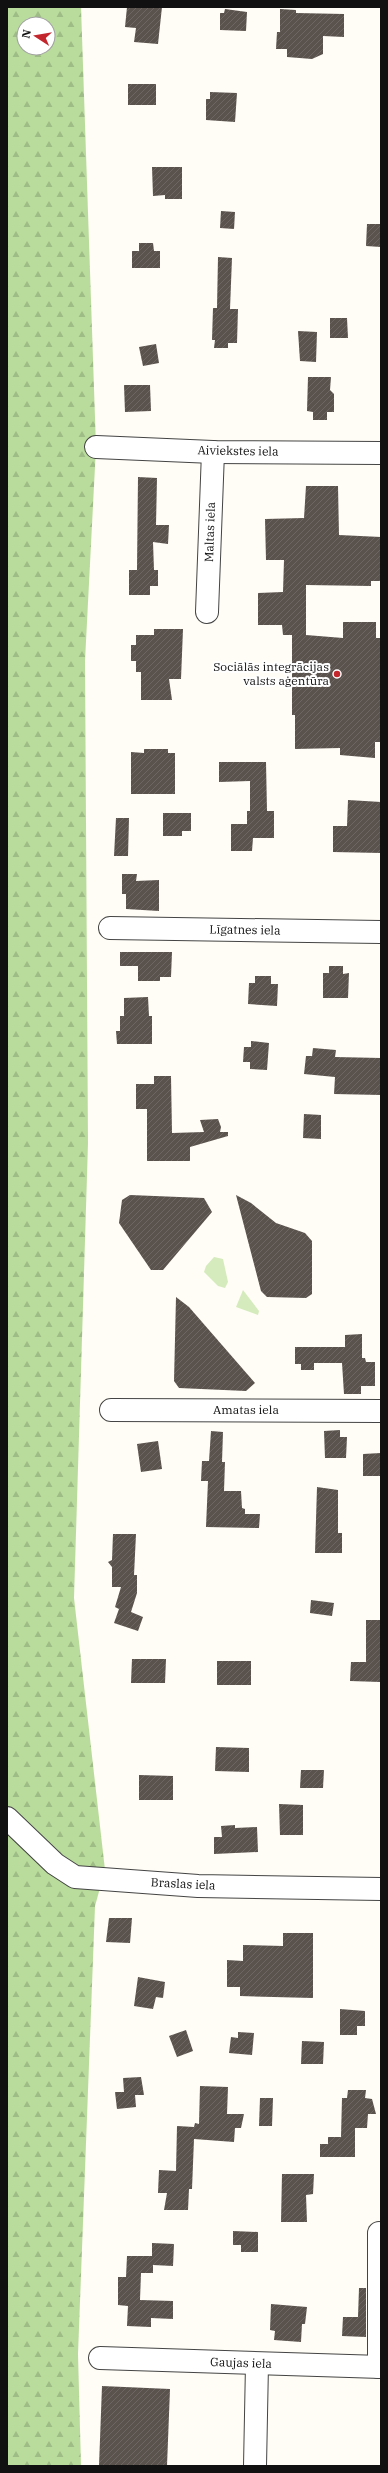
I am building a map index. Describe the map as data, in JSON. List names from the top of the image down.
{
  "streets": {
    "street": [
      "Aiviekstes iela",
      "Maltas iela",
      "Līgatnes iela",
      "Amatas iela",
      "Braslas iela",
      "Gaujas iela"
    ]
  },
  "crossings": [
    ["Aiviekstes iela", "Maltas iela"]
  ],
  "places": ["Sociālās integrācijas valsts aģentūra"],
  "north": "left"
}
